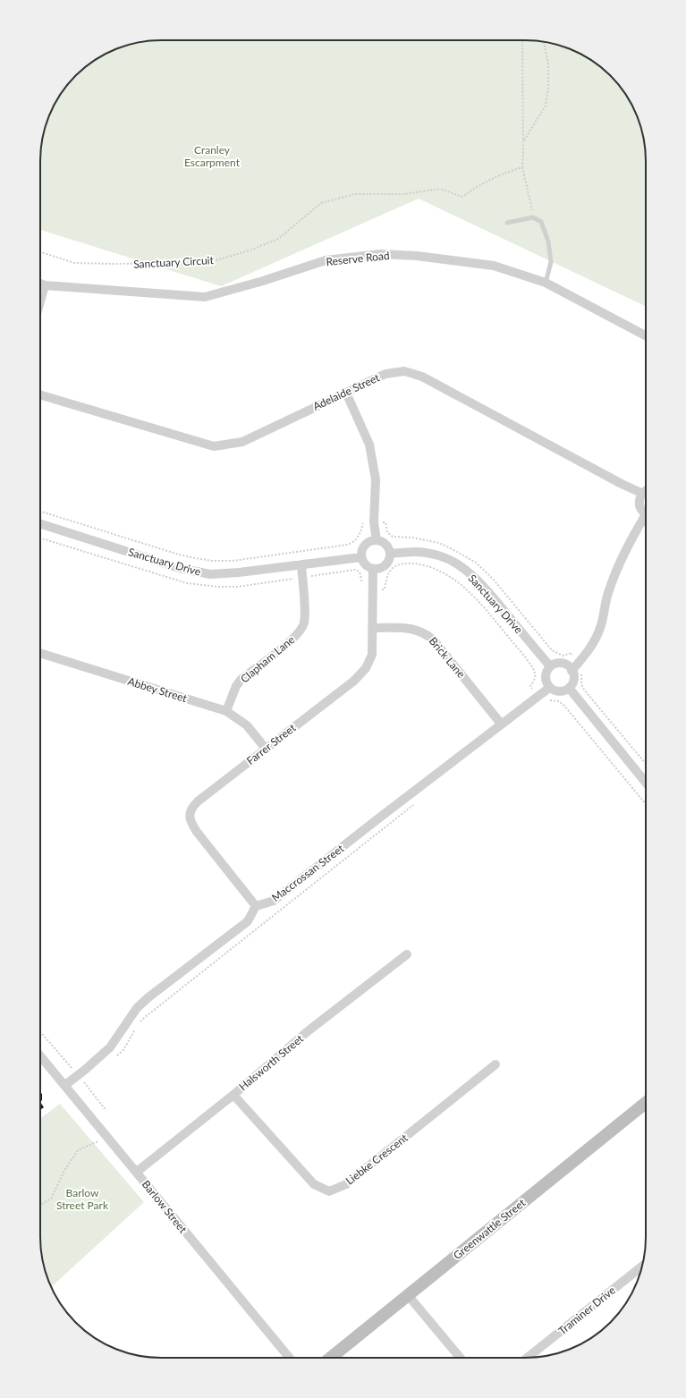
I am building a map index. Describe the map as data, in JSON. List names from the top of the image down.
{
  "streets": {
    "main road": ["Greenwattle Street"],
    "street": [
      "Reserve Road",
      "Adelaide Street",
      "Sanctuary Drive",
      "Brick Lane",
      "Clapham Lane",
      "Abbey Street",
      "Farrer Street",
      "Maccrossan Street",
      "Halsworth Street",
      "Liebke Crescent",
      "Barlow Street",
      "Traminer Drive"
    ],
    "path": ["Sanctuary Circuit"]
  },
  "crossings": [
    ["Sanctuary Drive", "Clapham Lane"],
    ["Sanctuary Drive", "Farrer Street"],
    ["Sanctuary Drive", "Maccrossan Street"],
    ["Brick Lane", "Farrer Street"],
    ["Brick Lane", "Maccrossan Street"],
    ["Clapham Lane", "Abbey Street"],
    ["Abbey Street", "Farrer Street"],
    ["Farrer Street", "Maccrossan Street"],
    ["Halsworth Street", "Liebke Crescent"],
    ["Halsworth Street", "Barlow Street"]
  ],
  "parks": ["Cranley Escarpment", "Barlow Street Park"]
}
